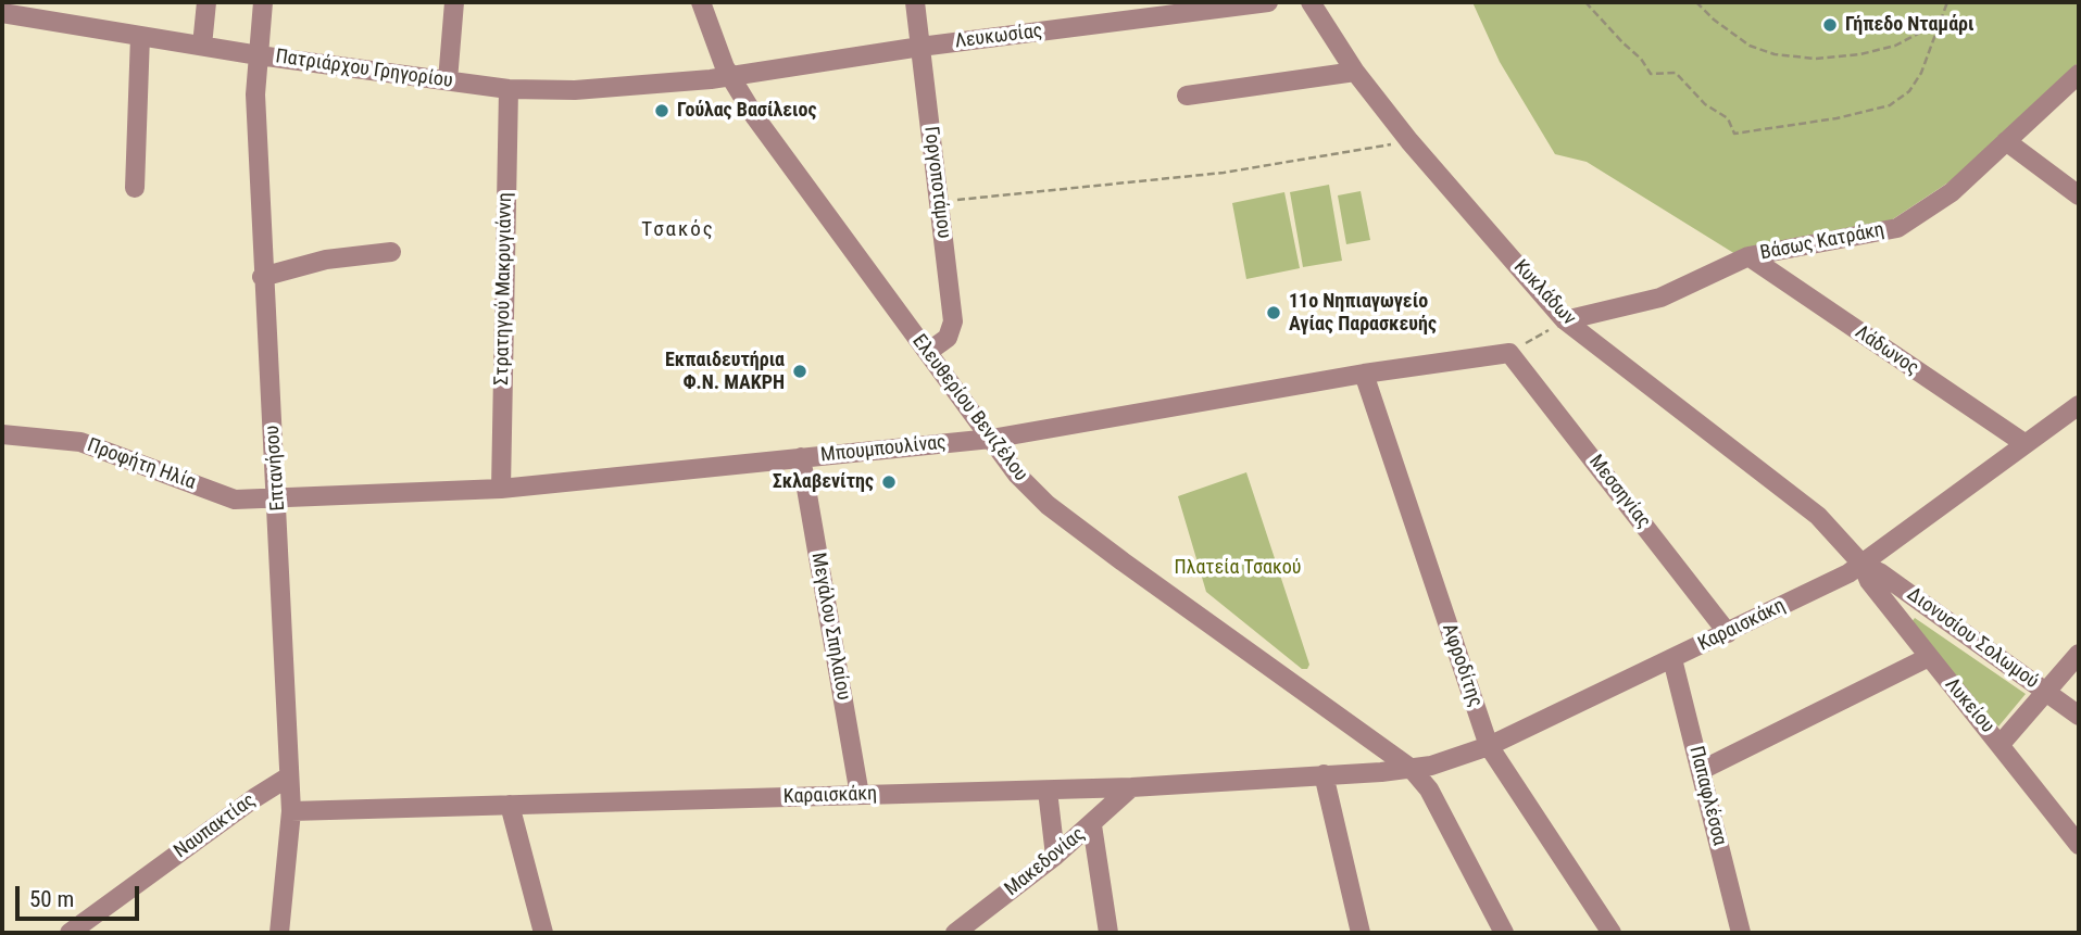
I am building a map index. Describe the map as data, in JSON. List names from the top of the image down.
{
  "streets": {
    "street": [
      "Λευκωσίας",
      "Πατριάρχου Γρηγορίου",
      "Γοργοποτάμου",
      "Βάσως Κατράκη",
      "Στρατηγού Μακρυγιάννη",
      "Κυκλάδων",
      "Λάδωνος",
      "Ελευθερίου Βενιζέλου",
      "Μπουμπουλίνας",
      "Προφήτη Ηλία",
      "Επτανήσου",
      "Μεσσηνίας",
      "Καραισκάκη",
      "Μεγάλου Σπηλαίου",
      "Διονυσίου Σολωμού",
      "Αφροδίτης",
      "Λυκείου",
      "Παπαφλέσσα",
      "Ναυπακτίας",
      "Μακεδονίας"
    ]
  },
  "crossings": [
    ["Λευκωσίας", "Πατριάρχου Γρηγορίου"],
    ["Λευκωσίας", "Γοργοποτάμου"],
    ["Λευκωσίας", "Ελευθερίου Βενιζέλου"],
    ["Πατριάρχου Γρηγορίου", "Στρατηγού Μακρυγιάννη"],
    ["Πατριάρχου Γρηγορίου", "Ελευθερίου Βενιζέλου"],
    ["Πατριάρχου Γρηγορίου", "Επτανήσου"],
    ["Γοργοποτάμου", "Ελευθερίου Βενιζέλου"],
    ["Βάσως Κατράκη", "Κυκλάδων"],
    ["Βάσως Κατράκη", "Λάδωνος"],
    ["Στρατηγού Μακρυγιάννη", "Μπουμπουλίνας"],
    ["Κυκλάδων", "Καραισκάκη"],
    ["Κυκλάδων", "Διονυσίου Σολωμού"],
    ["Κυκλάδων", "Λυκείου"],
    ["Λάδωνος", "Καραισκάκη"],
    ["Ελευθερίου Βενιζέλου", "Μπουμπουλίνας"],
    ["Ελευθερίου Βενιζέλου", "Καραισκάκη"],
    ["Μπουμπουλίνας", "Προφήτη Ηλία"],
    ["Μπουμπουλίνας", "Επτανήσου"],
    ["Μπουμπουλίνας", "Μεσσηνίας"],
    ["Μπουμπουλίνας", "Μεγάλου Σπηλαίου"],
    ["Μπουμπουλίνας", "Αφροδίτης"],
    ["Προφήτη Ηλία", "Επτανήσου"],
    ["Επτανήσου", "Καραισκάκη"],
    ["Επτανήσου", "Ναυπακτίας"],
    ["Μεσσηνίας", "Καραισκάκη"],
    ["Καραισκάκη", "Μεγάλου Σπηλαίου"],
    ["Καραισκάκη", "Διονυσίου Σολωμού"],
    ["Καραισκάκη", "Αφροδίτης"],
    ["Καραισκάκη", "Λυκείου"],
    ["Καραισκάκη", "Παπαφλέσσα"],
    ["Καραισκάκη", "Μακεδονίας"],
    ["Διονυσίου Σολωμού", "Λυκείου"]
  ],
  "districts": ["Τσακός"],
  "parks": ["Πλατεία Τσακού"],
  "places": [
    "Γήπεδο Νταμάρι",
    "Γούλας Βασίλειος",
    "11ο Νηπιαγωγείο Αγίας Παρασκευής",
    "Εκπαιδευτήρια Φ.Ν. ΜΑΚΡΗ",
    "Σκλαβενίτης"
  ],
  "scale_bar": "50 m"
}
